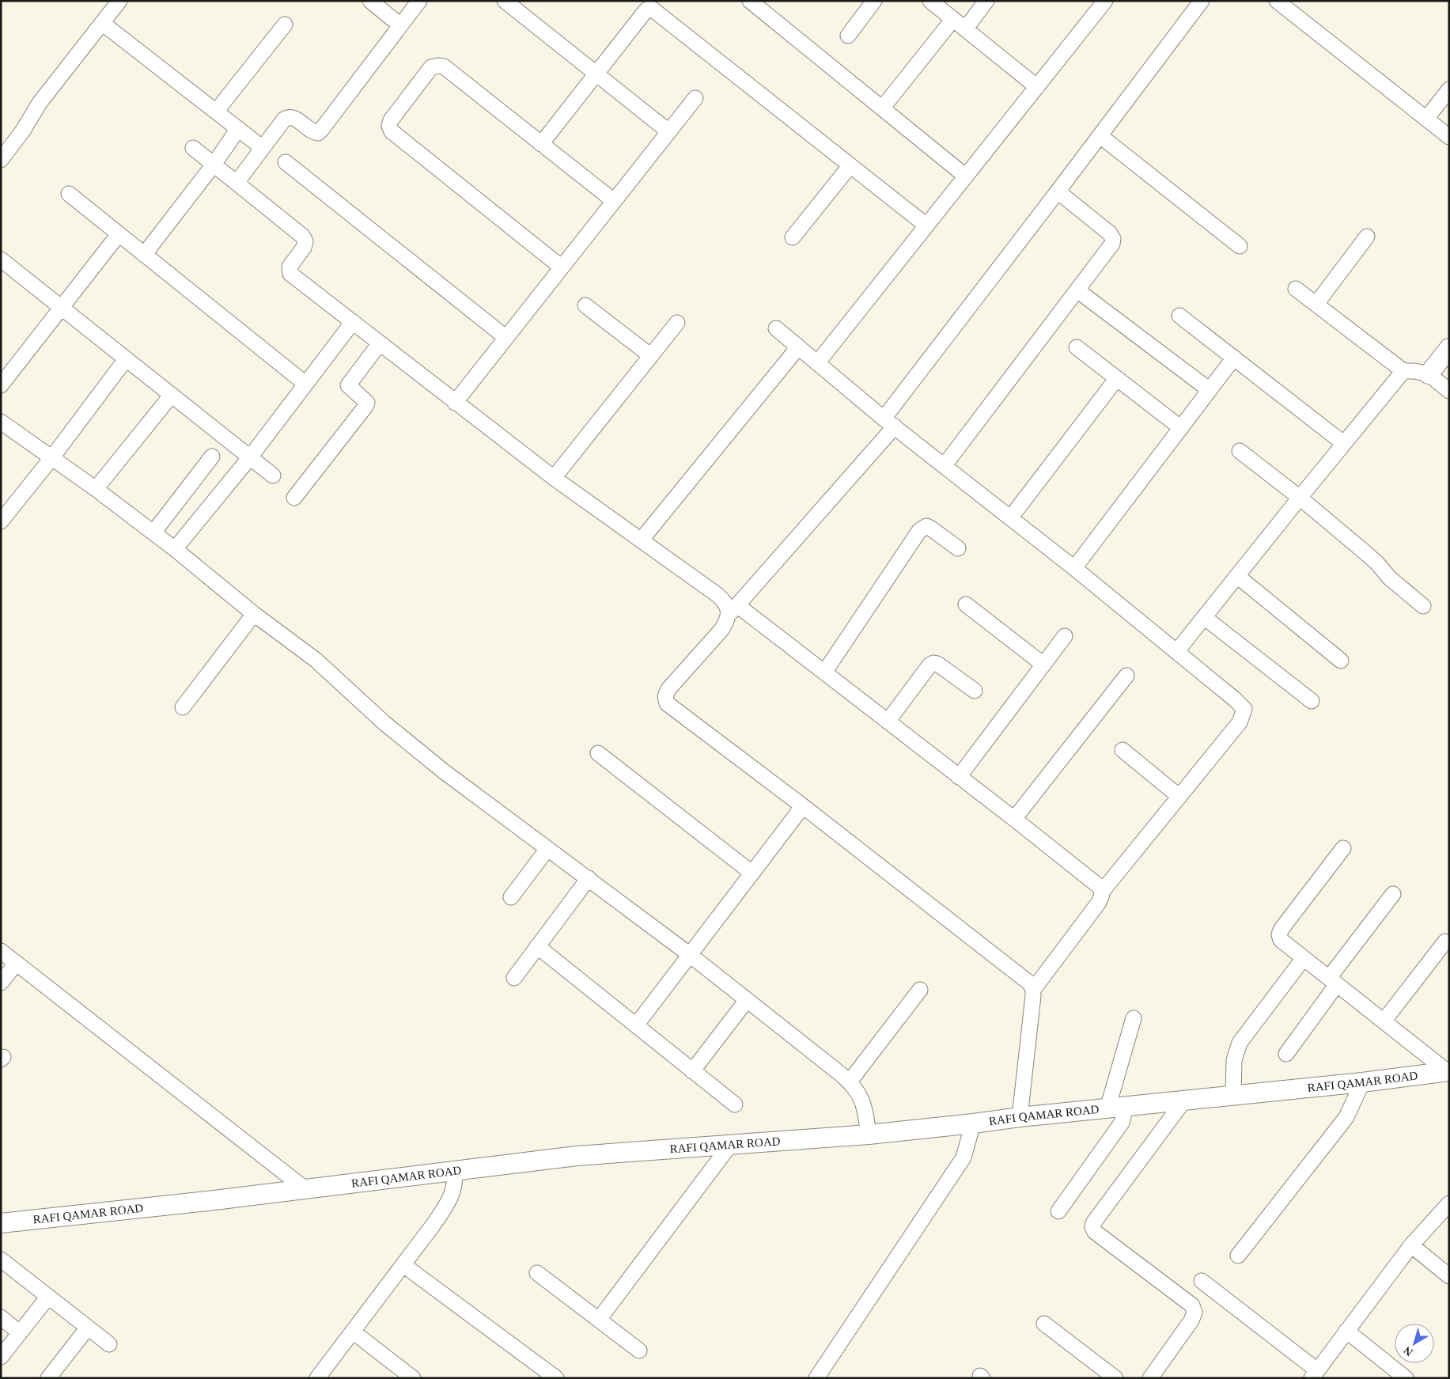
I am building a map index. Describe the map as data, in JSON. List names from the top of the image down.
{
  "streets": {
    "street": ["RAFI QAMAR ROAD"]
  },
  "north": "bottom left"
}
